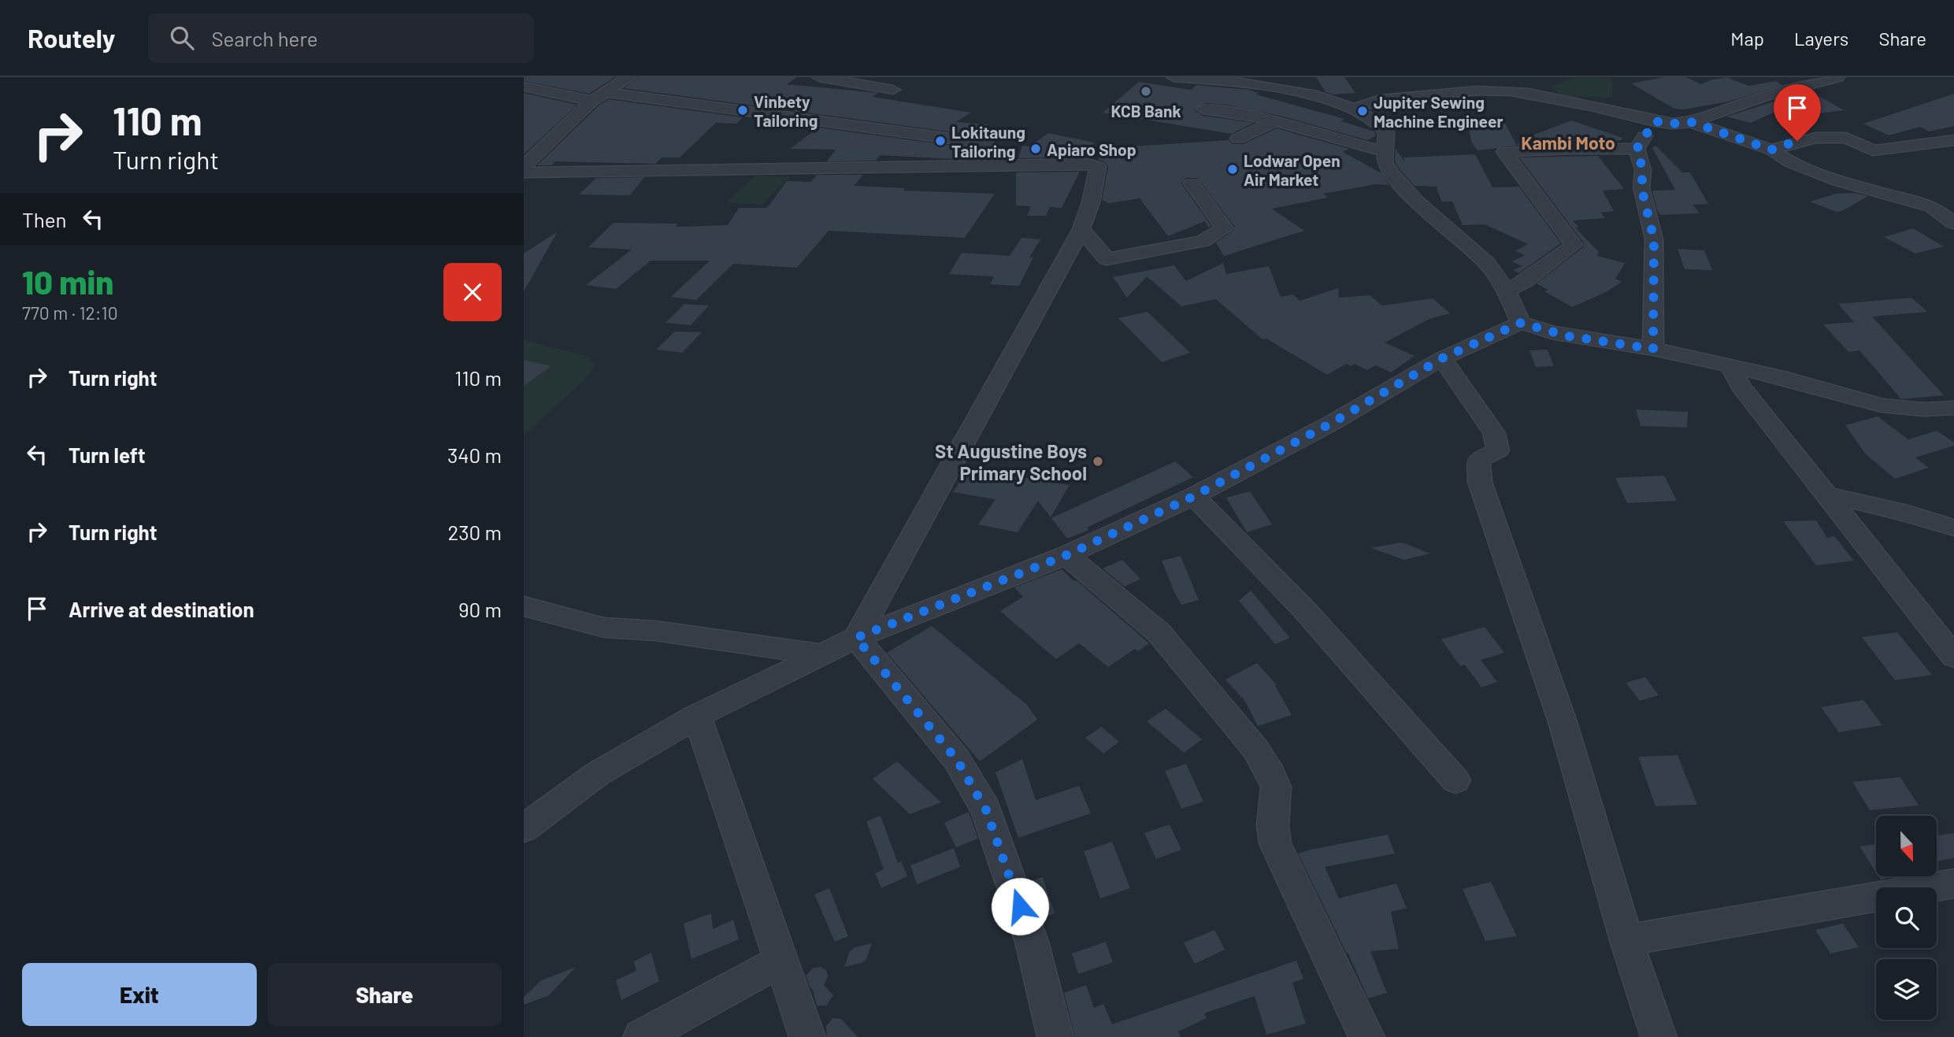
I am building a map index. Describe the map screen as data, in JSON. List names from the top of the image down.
{
  "districts": ["Kambi Moto"],
  "places": [
    "KCB Bank",
    "Vinbety Tailoring",
    "Jupiter Sewing Machine Engineer",
    "Lokitaung Tailoring",
    "Apiaro Shop",
    "Lodwar Open Air Market",
    "St Augustine Boys Primary School"
  ],
  "north": "bottom",
  "page": {
    "header": "Routely",
    "search": "Search here",
    "nav": ["Map", "Layers", "Share"],
    "turn": ["110 m", "Turn right"],
    "then": "Then",
    "heading": ["10 min", "770 m · 12:10"],
    "list": [
      {
        "name": "Turn right",
        "value": "110 m"
      },
      {
        "name": "Turn left",
        "value": "340 m"
      },
      {
        "name": "Turn right",
        "value": "230 m"
      },
      {
        "name": "Arrive at destination",
        "value": "90 m"
      }
    ],
    "buttons": ["Exit", "Share"]
  }
}
